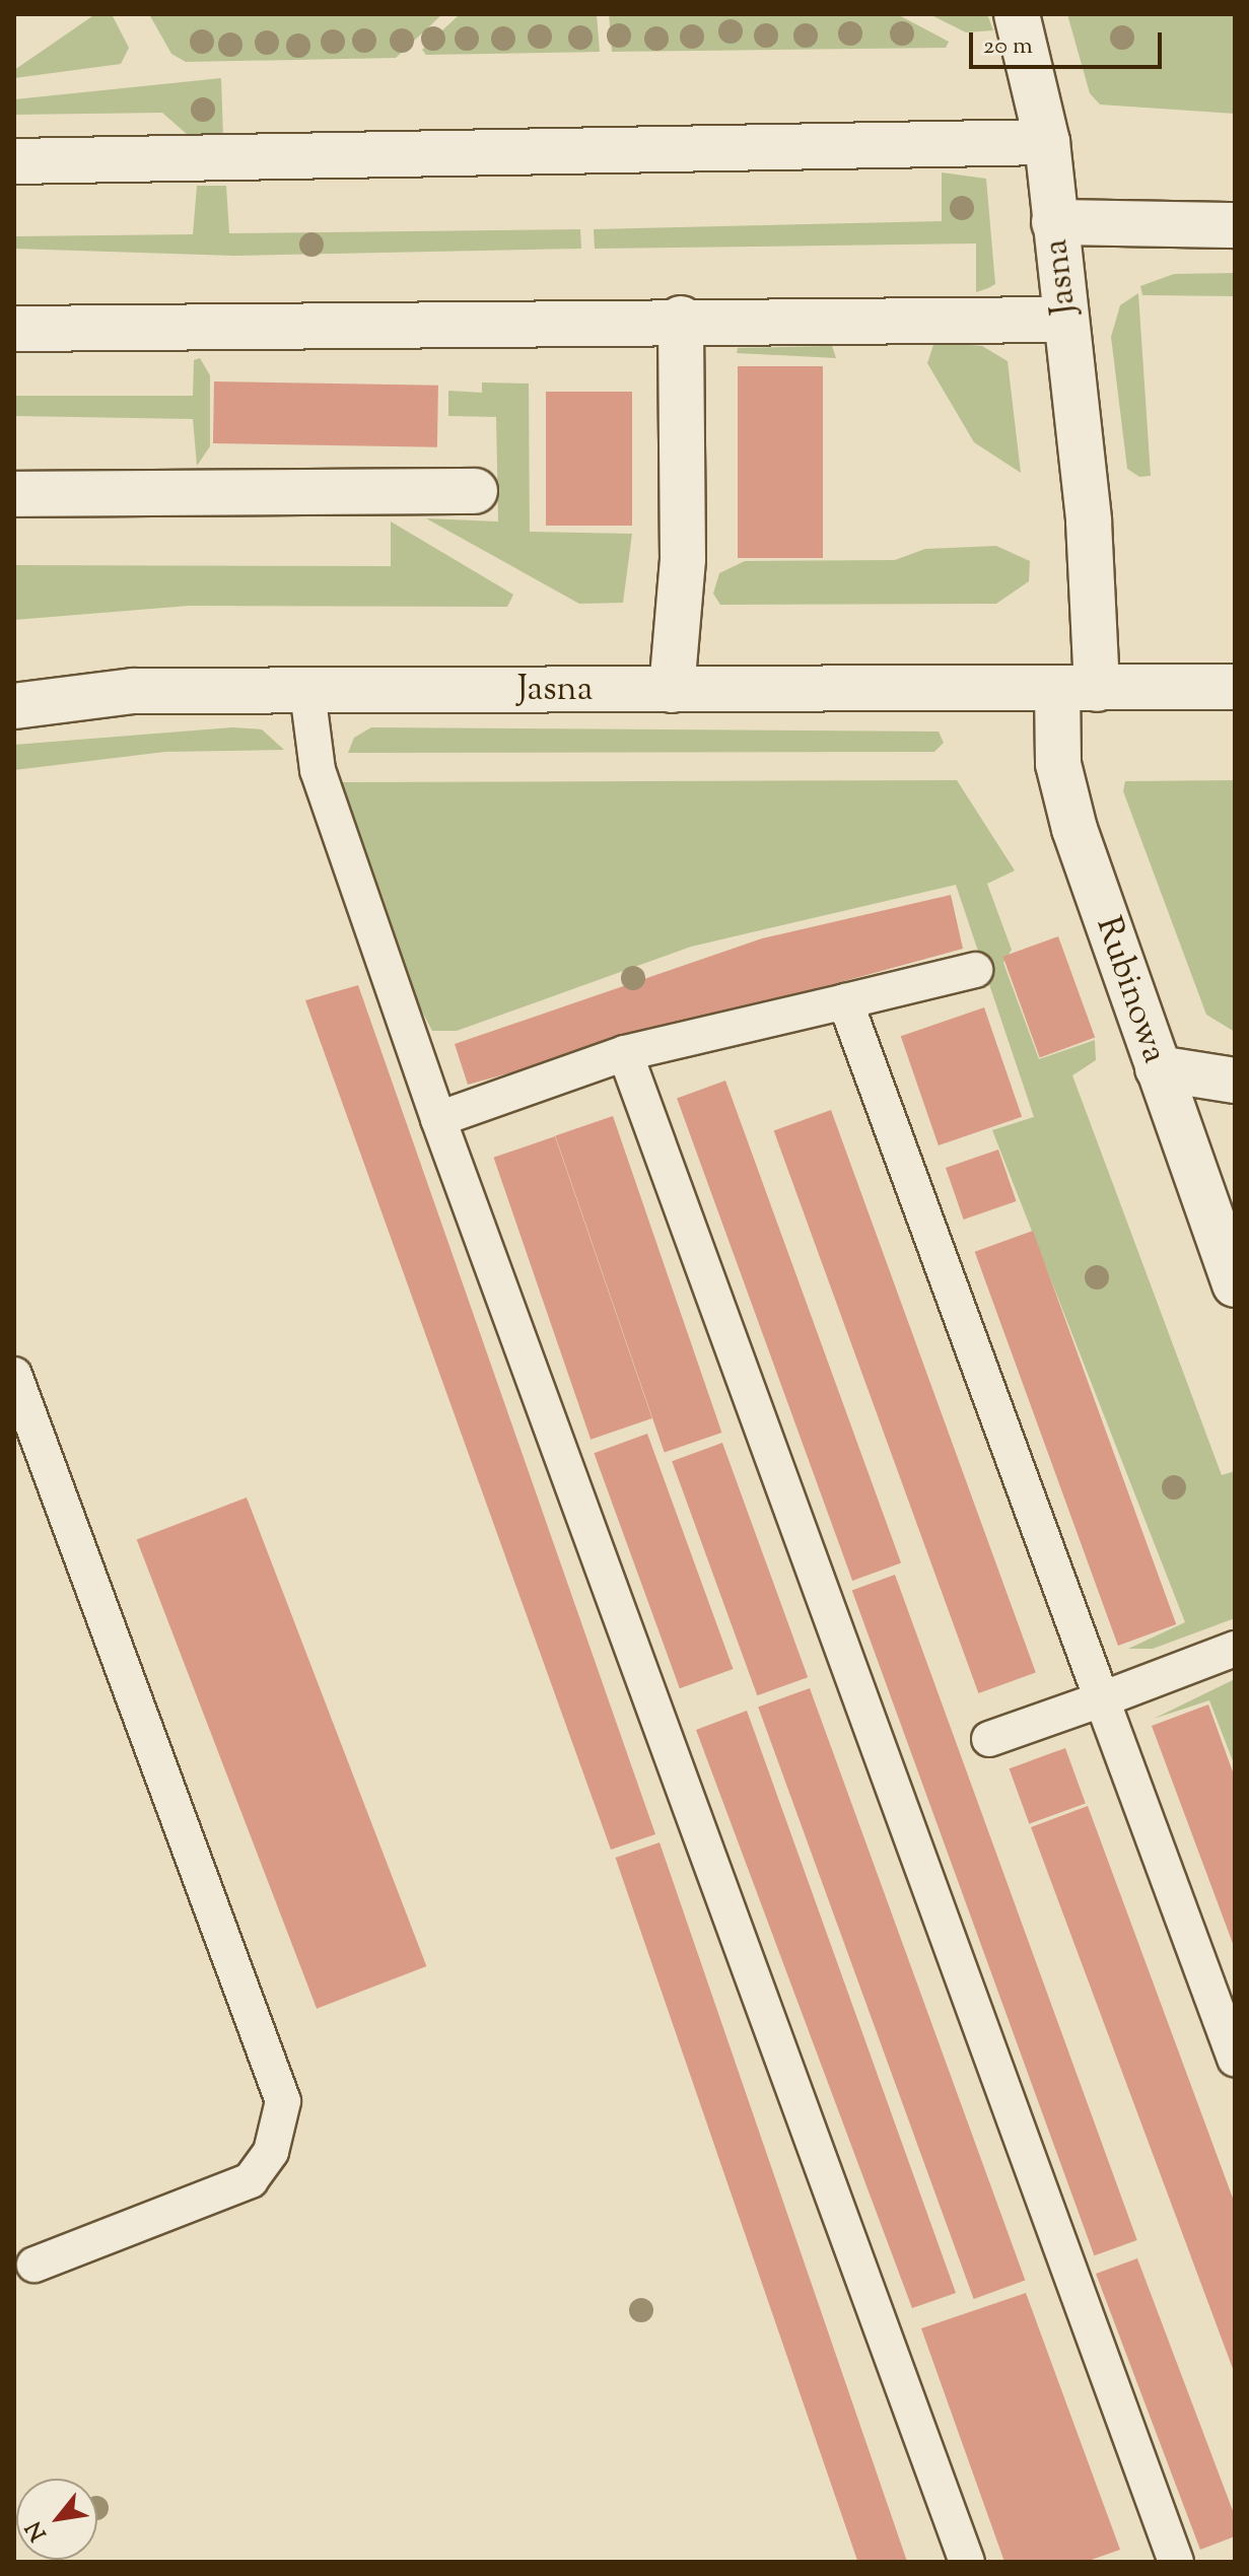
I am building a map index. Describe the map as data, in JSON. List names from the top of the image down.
{
  "streets": {
    "street": ["Jasna", "Rubinowa"]
  },
  "crossings": [
    ["Jasna", "Rubinowa"]
  ],
  "scale_bar": "20 m",
  "north": "bottom left"
}
